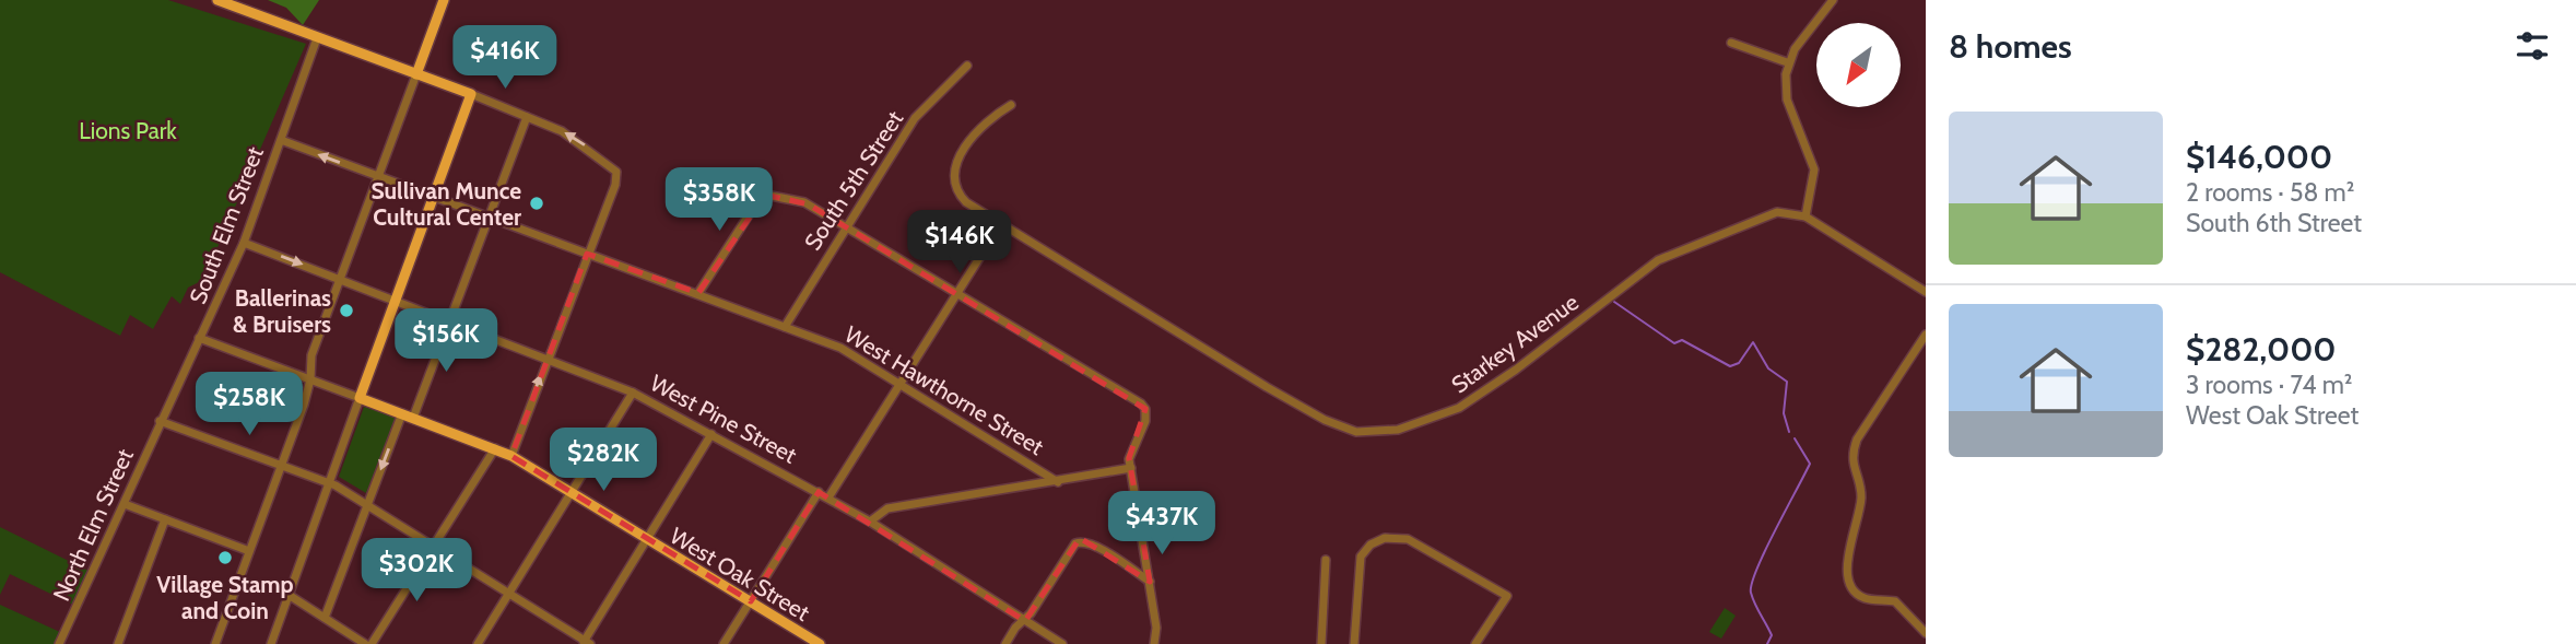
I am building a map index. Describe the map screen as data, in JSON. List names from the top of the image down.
{
  "streets": {
    "main road": ["West Oak Street"],
    "street": [
      "South 5th Street",
      "South Elm Street",
      "Starkey Avenue",
      "West Hawthorne Street",
      "West Pine Street",
      "North Elm Street"
    ]
  },
  "crossings": [
    ["South 5th Street", "West Hawthorne Street"],
    ["South Elm Street", "West Hawthorne Street"],
    ["South Elm Street", "West Pine Street"],
    ["South Elm Street", "North Elm Street"],
    ["South Elm Street", "West Oak Street"]
  ],
  "parks": ["Lions Park"],
  "places": ["Sullivan Munce Cultural Center", "Ballerinas & Bruisers", "Village Stamp and Coin"],
  "north": "bottom left",
  "page": {
    "heading": "8 homes",
    "price": [
      "$416K",
      "$358K",
      "$146K",
      "$156K",
      "$258K",
      "$282K",
      "$437K",
      "$302K"
    ],
    "list": [
      {
        "name": "$146,000",
        "note": "2 rooms · 58 m² · South 6th Street"
      },
      {
        "name": "$282,000",
        "note": "3 rooms · 74 m² · West Oak Street"
      }
    ]
  }
}
